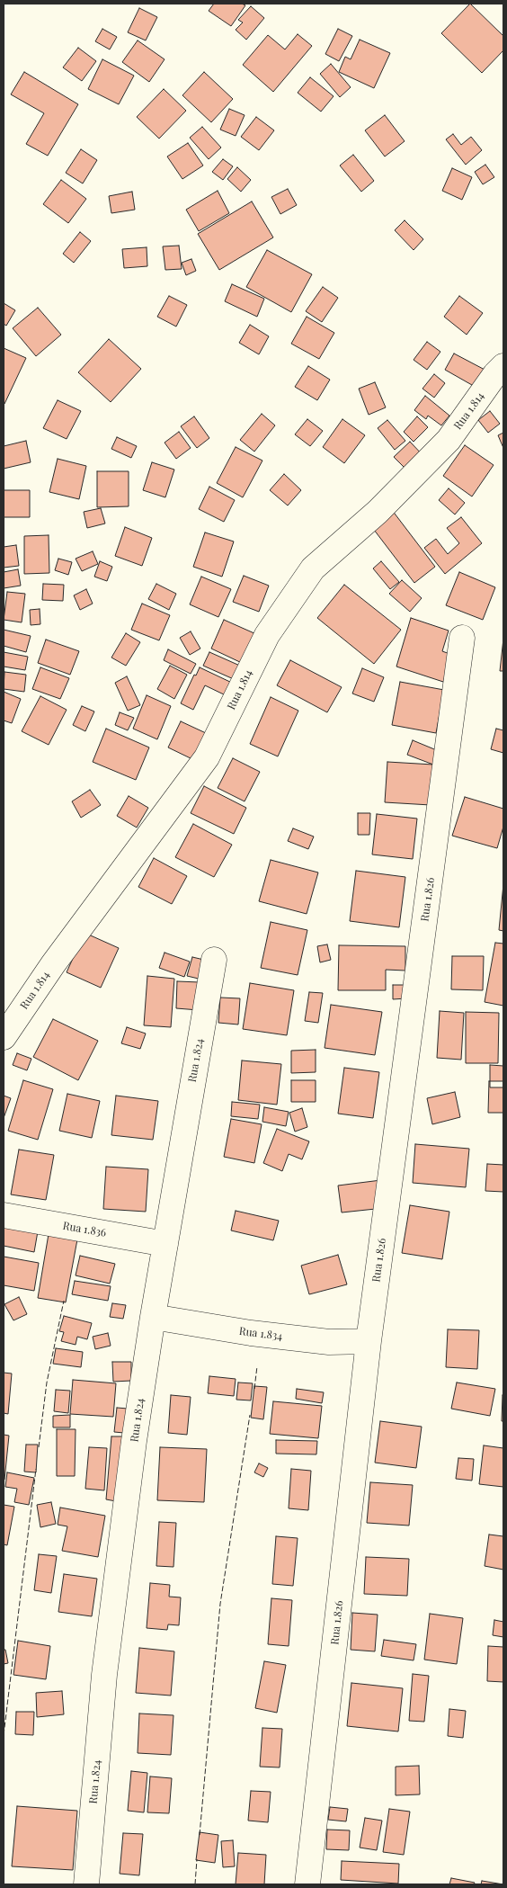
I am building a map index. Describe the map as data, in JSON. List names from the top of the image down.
{
  "streets": {
    "street": [
      "Rua 1.814",
      "Rua 1.826",
      "Rua 1.824",
      "Rua 1.836",
      "Rua 1.834"
    ]
  },
  "crossings": [
    ["Rua 1.826", "Rua 1.834"],
    ["Rua 1.824", "Rua 1.836"],
    ["Rua 1.824", "Rua 1.834"]
  ]
}
